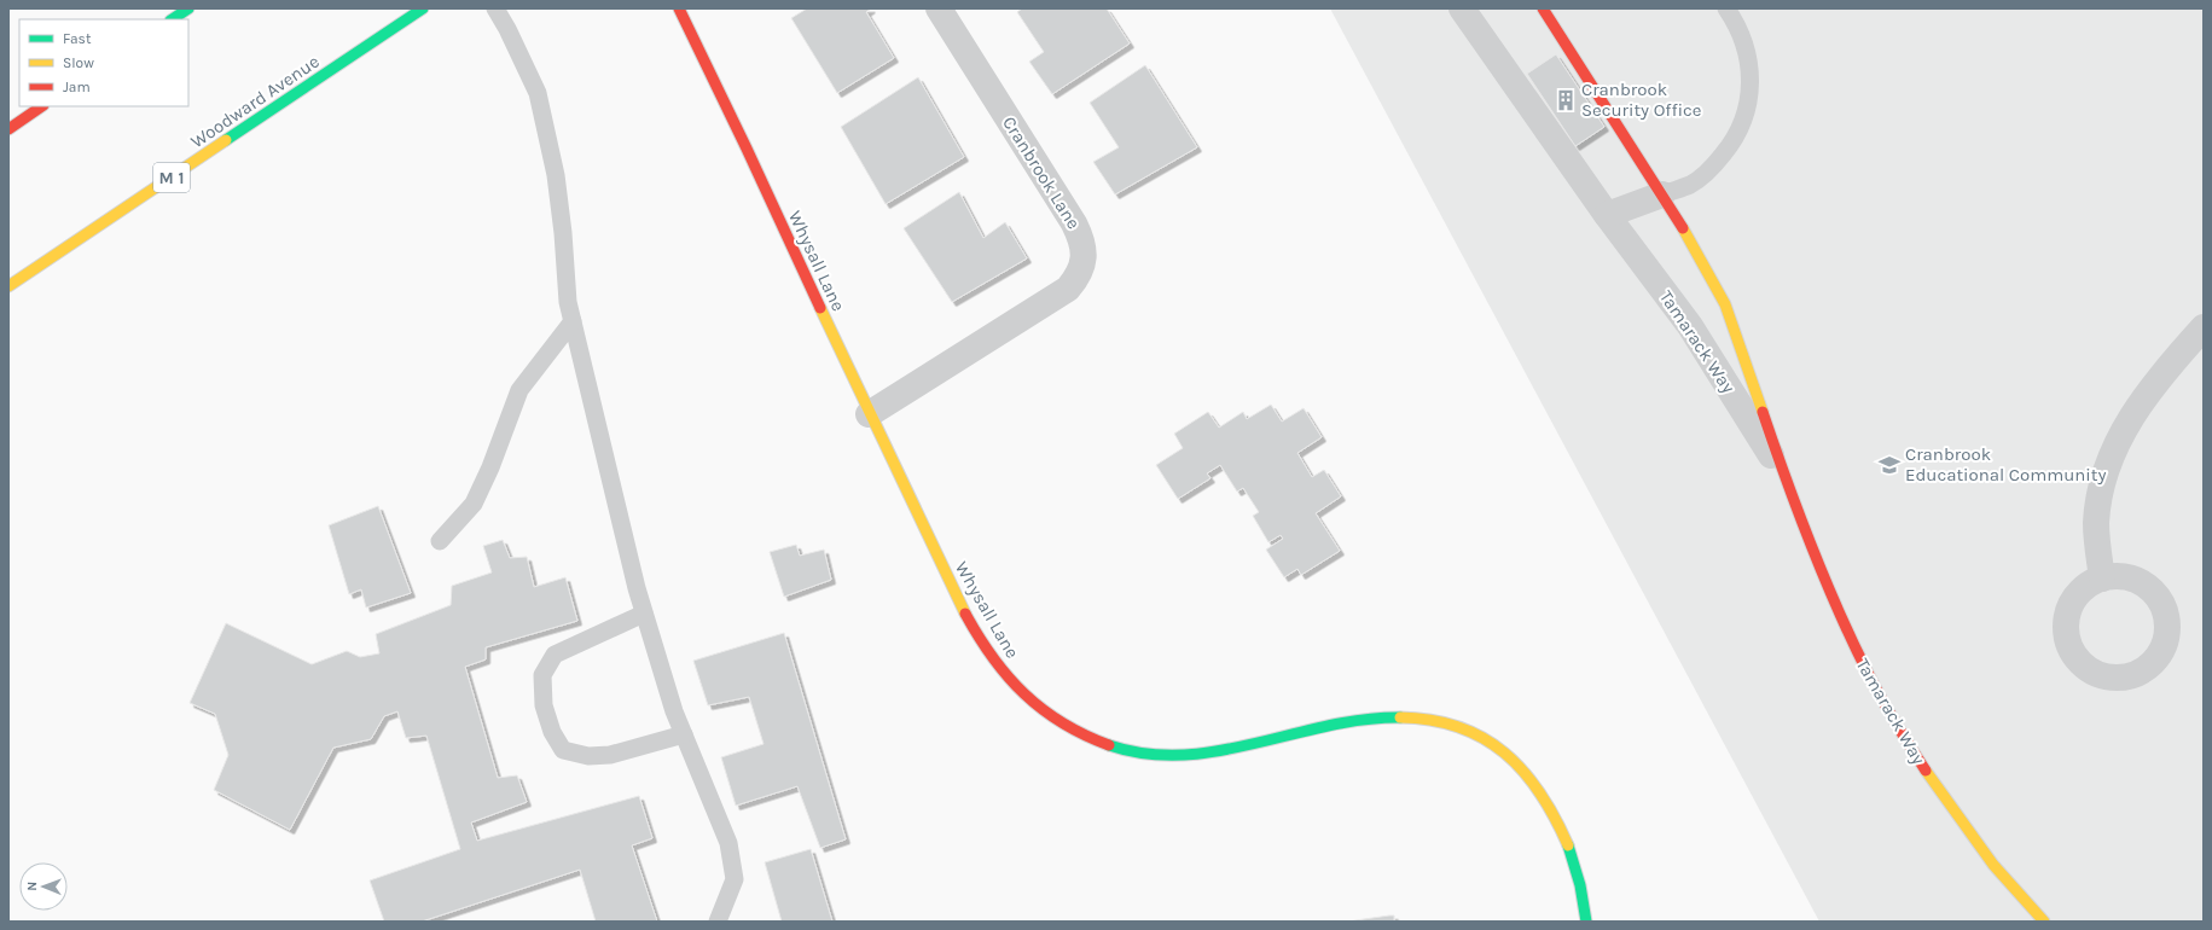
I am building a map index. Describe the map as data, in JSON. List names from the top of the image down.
{
  "streets": {
    "street": [
      "Woodward Avenue",
      "Cranbrook Lane",
      "M 1",
      "Whysall Lane",
      "Tamarack Way"
    ]
  },
  "crossings": [
    ["Cranbrook Lane", "Whysall Lane"]
  ],
  "places": {
    "building": ["Cranbrook Security Office"],
    "school or university": ["Cranbrook Educational Community"]
  },
  "legend": ["Fast", "Slow", "Jam"],
  "north": "left"
}
